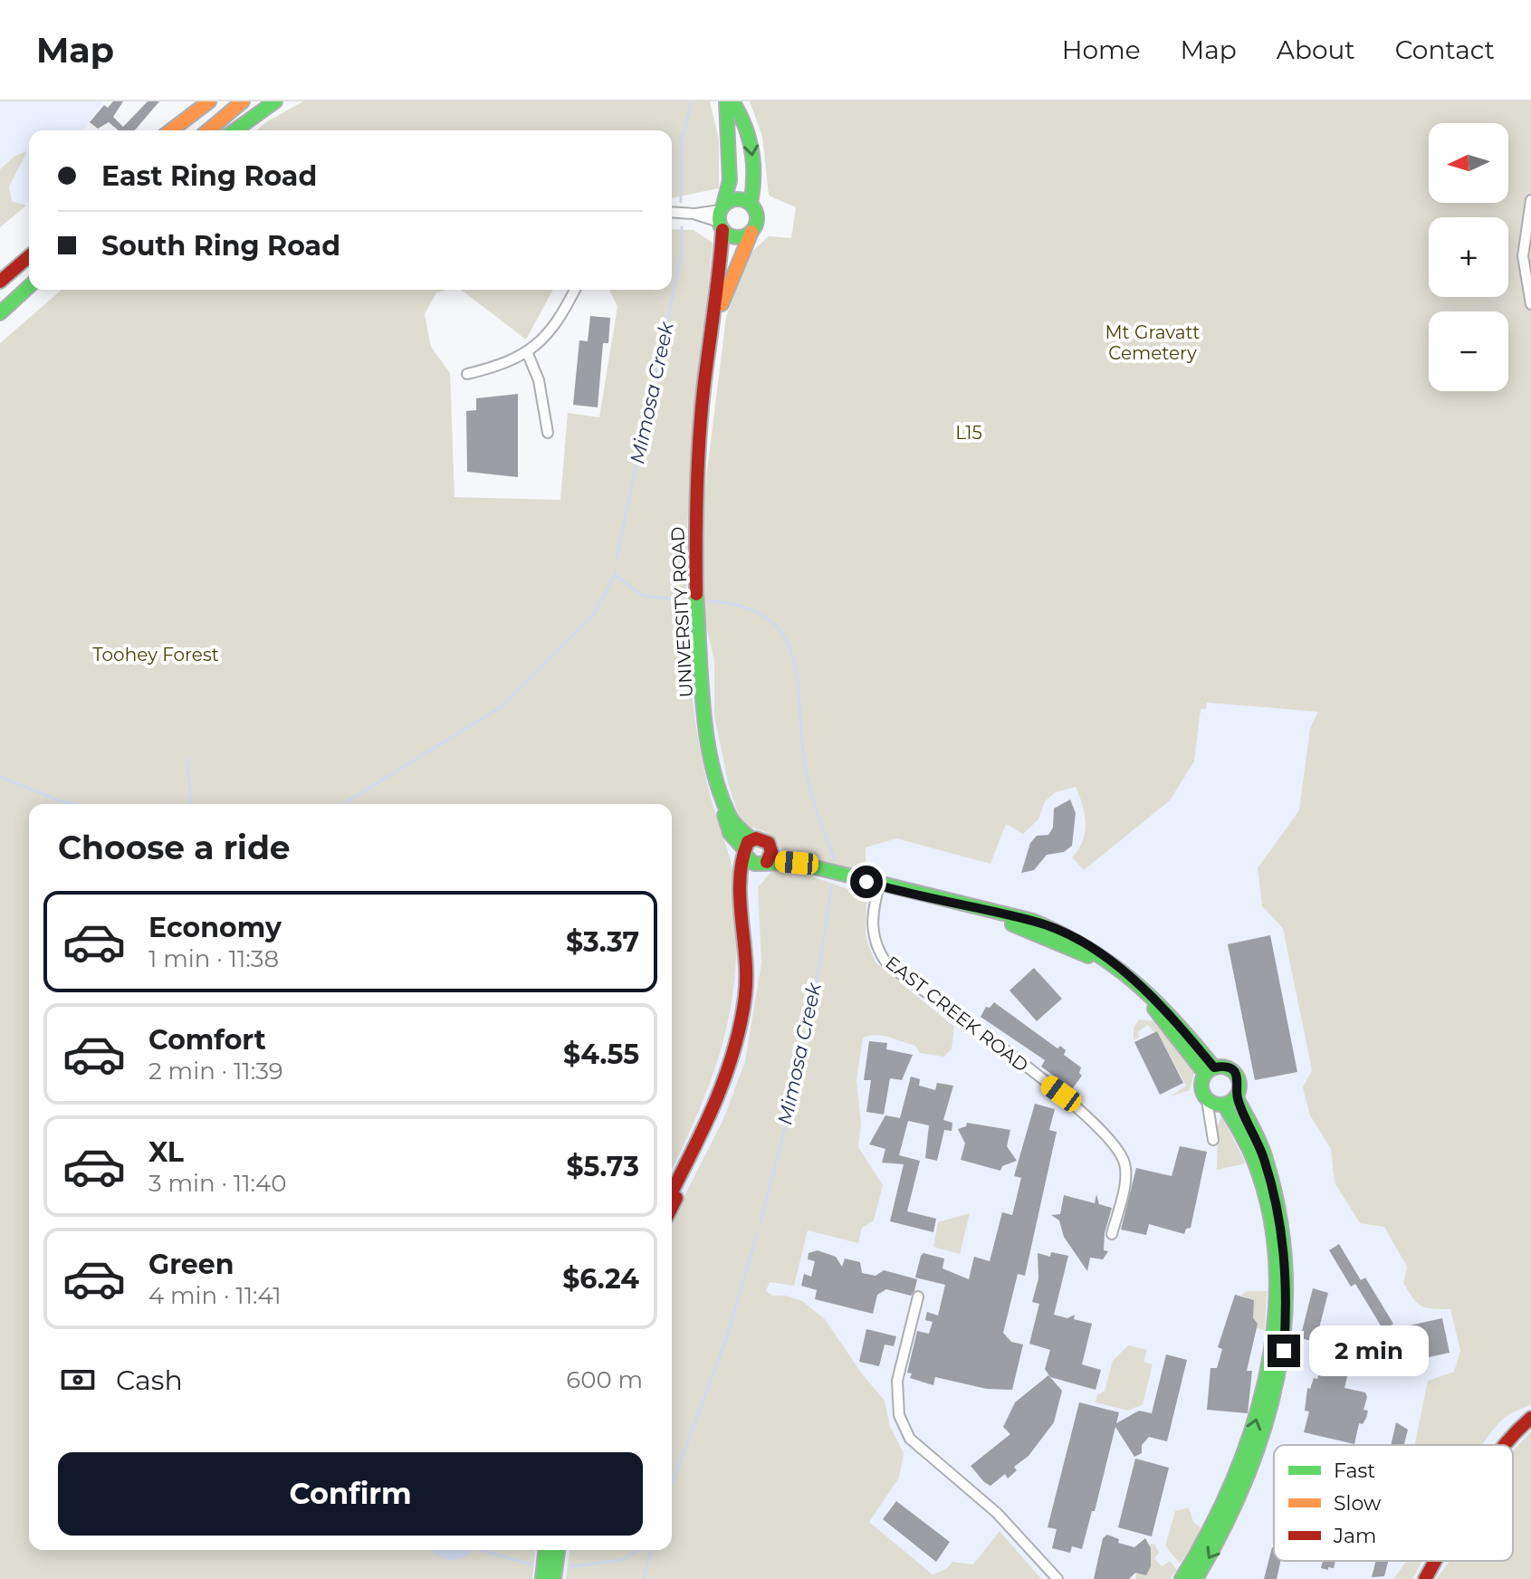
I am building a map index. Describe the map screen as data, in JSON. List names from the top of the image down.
{
  "streets": {
    "main road": ["UNIVERSITY ROAD"],
    "street": ["EAST CREEK ROAD"]
  },
  "water": ["Mimosa Creek"],
  "parks": ["Mt Gravatt Cemetery", "L15", "Toohey Forest"],
  "legend": ["Fast", "Slow", "Jam"],
  "north": "left",
  "page": {
    "header": "Map",
    "nav": [
      "Home",
      "Map",
      "About",
      "Contact"
    ],
    "map_buttons": ["+", "−"],
    "banner": ["East Ring Road", "South Ring Road"],
    "heading": "Choose a ride",
    "list": [
      {
        "name": "Economy",
        "note": "1 min · 11:38",
        "value": "$3.37"
      },
      {
        "name": "Comfort",
        "note": "2 min · 11:39",
        "value": "$4.55"
      },
      {
        "name": "XL",
        "note": "3 min · 11:40",
        "value": "$5.73"
      },
      {
        "name": "Green",
        "note": "4 min · 11:41",
        "value": "$6.24"
      }
    ],
    "bubble": "2 min",
    "pay": ["Cash", "600 m"],
    "buttons": "Confirm"
  }
}
